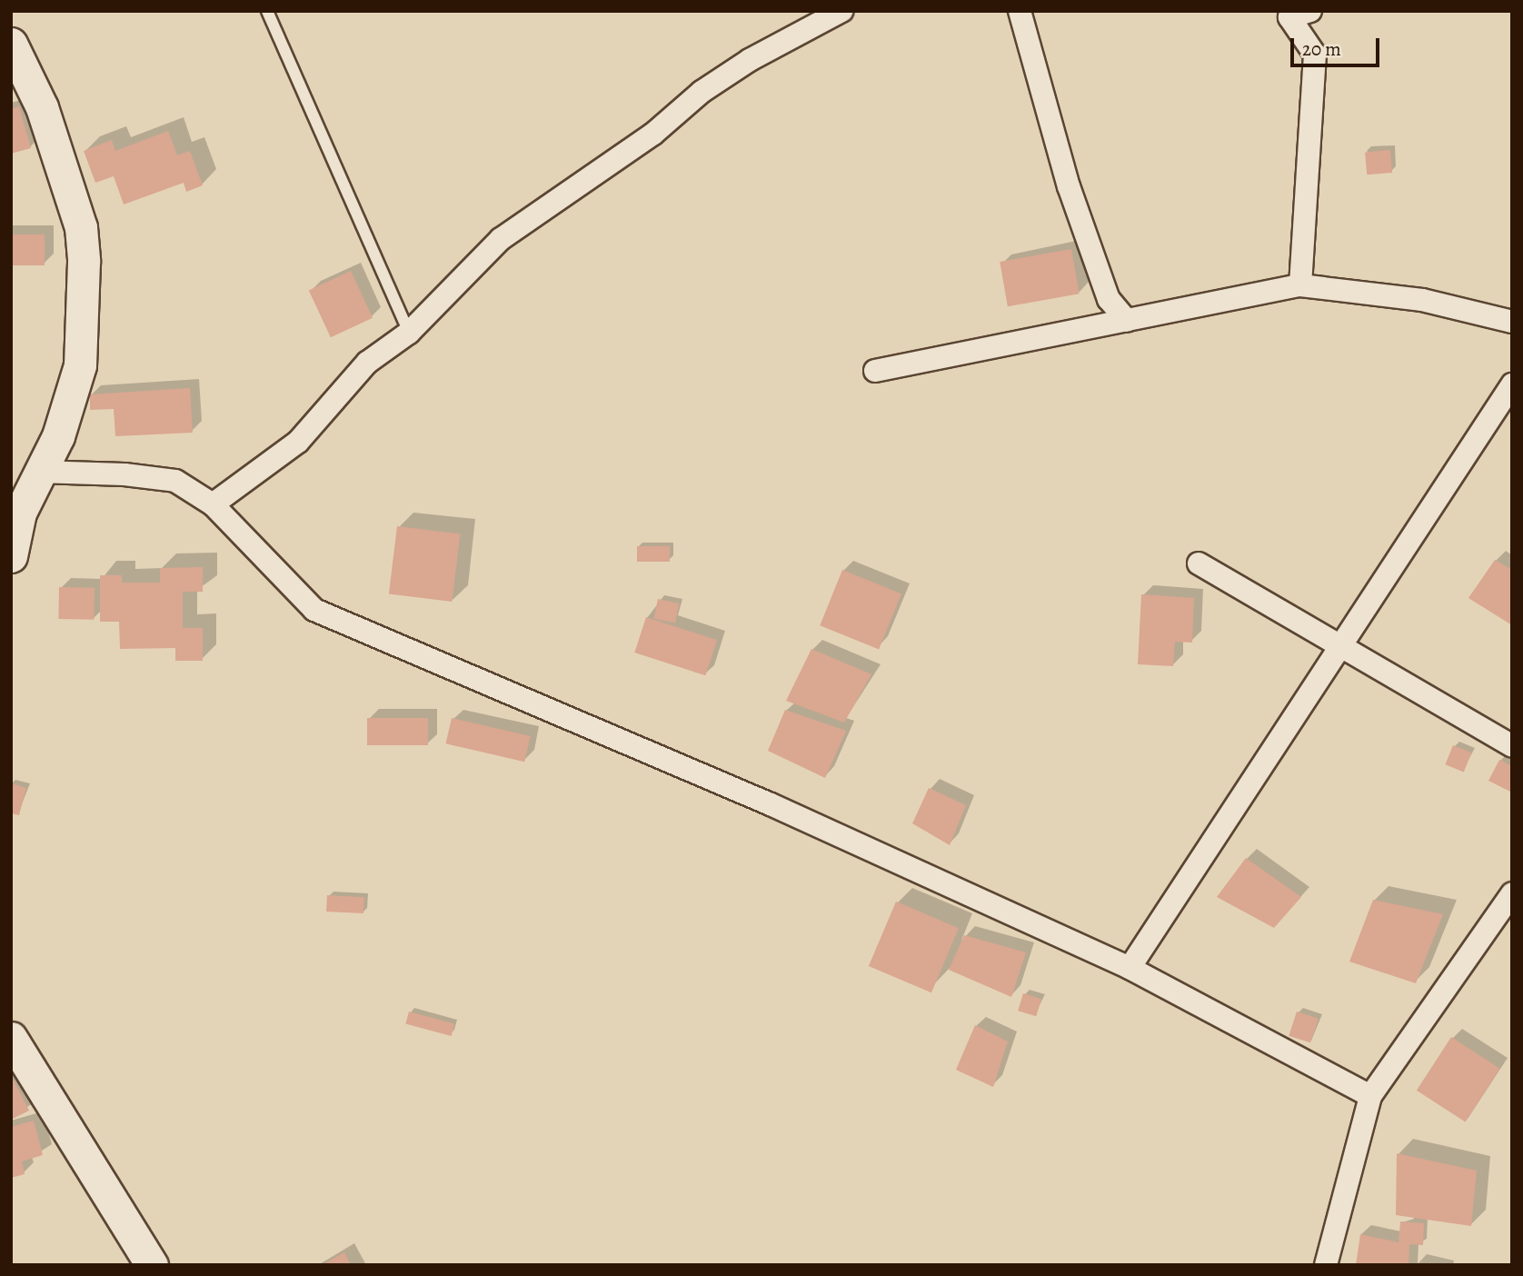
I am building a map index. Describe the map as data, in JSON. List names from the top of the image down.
{
  "scale_bar": "20 m"
}
